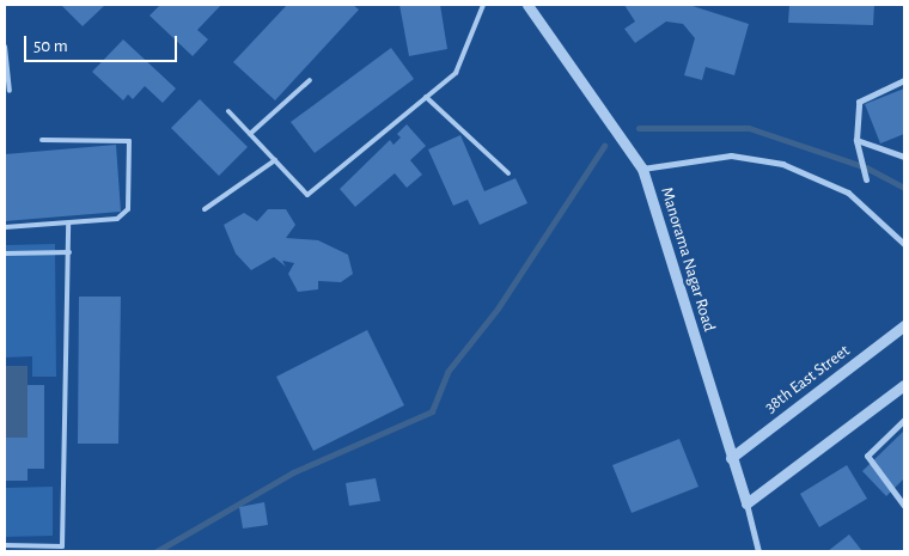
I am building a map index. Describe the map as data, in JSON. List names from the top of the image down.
{
  "streets": {
    "street": ["Manorama Nagar Road", "38th East Street"]
  },
  "crossings": [
    ["Manorama Nagar Road", "38th East Street"]
  ],
  "scale_bar": "50 m"
}
